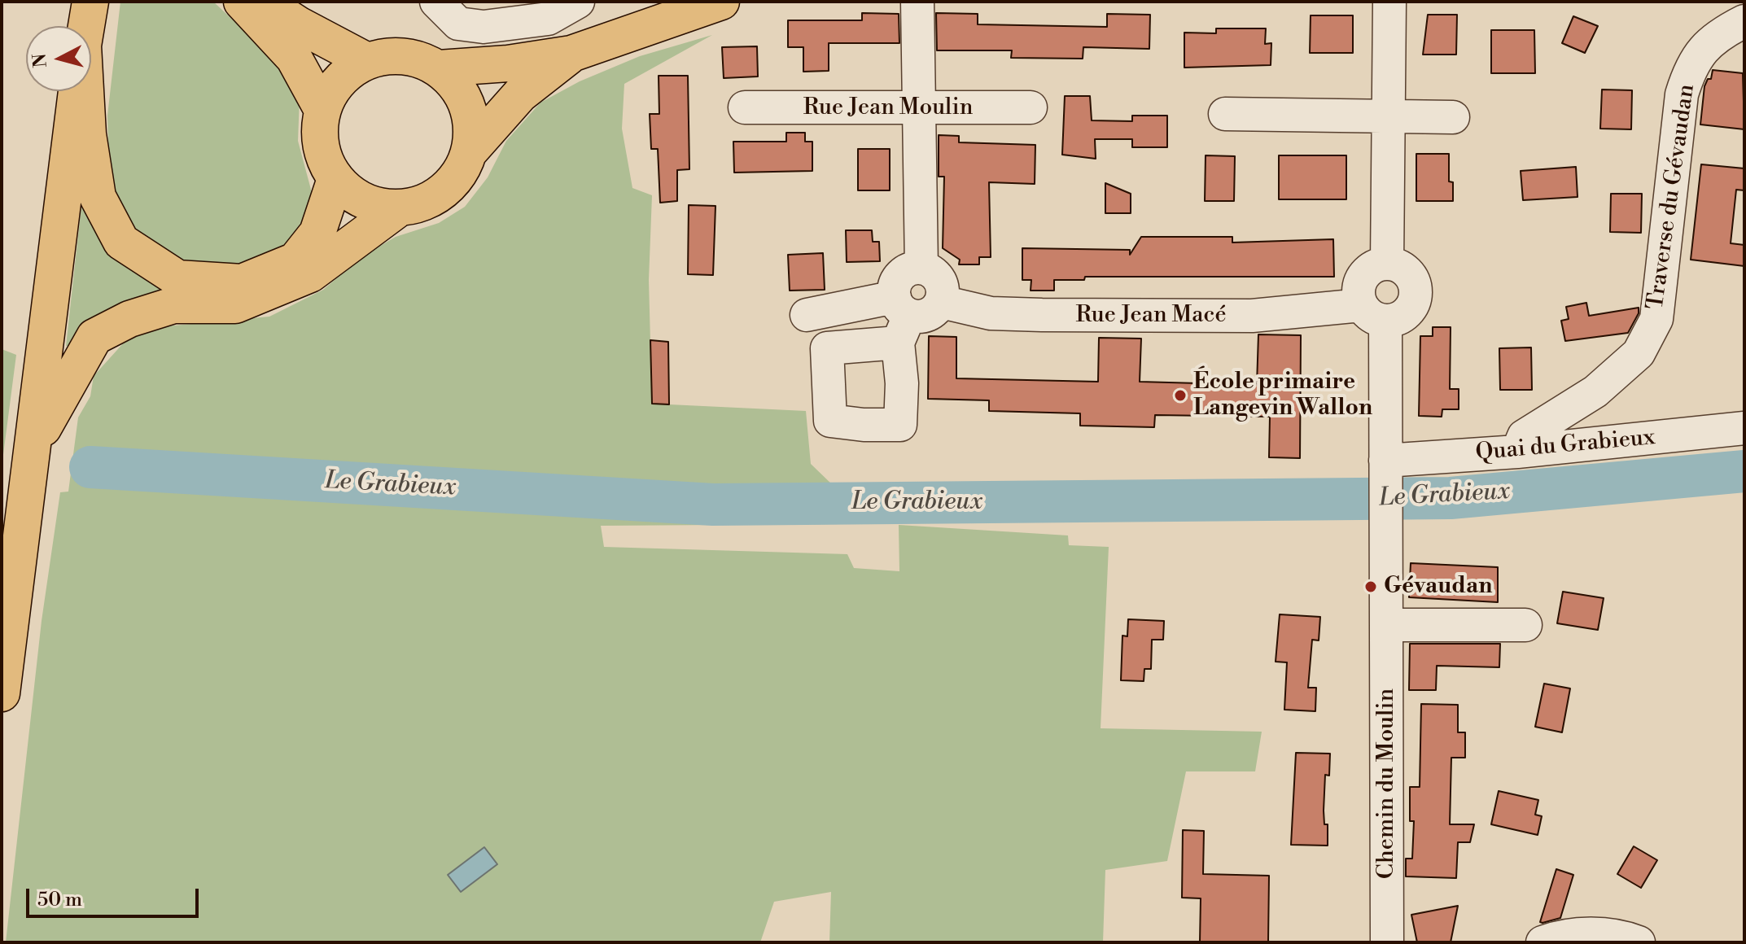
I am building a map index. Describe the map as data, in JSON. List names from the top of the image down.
{
  "streets": {
    "street": [
      "Rue Jean Moulin",
      "Traverse du Gévaudan",
      "Rue Jean Macé",
      "Quai du Grabieux",
      "Chemin du Moulin"
    ]
  },
  "crossings": [
    ["Traverse du Gévaudan", "Quai du Grabieux"],
    ["Rue Jean Macé", "Chemin du Moulin"],
    ["Quai du Grabieux", "Chemin du Moulin"]
  ],
  "water": ["Le Grabieux"],
  "places": ["École primaire Langevin Wallon", "Gévaudan"],
  "scale_bar": "50 m",
  "north": "left"
}
